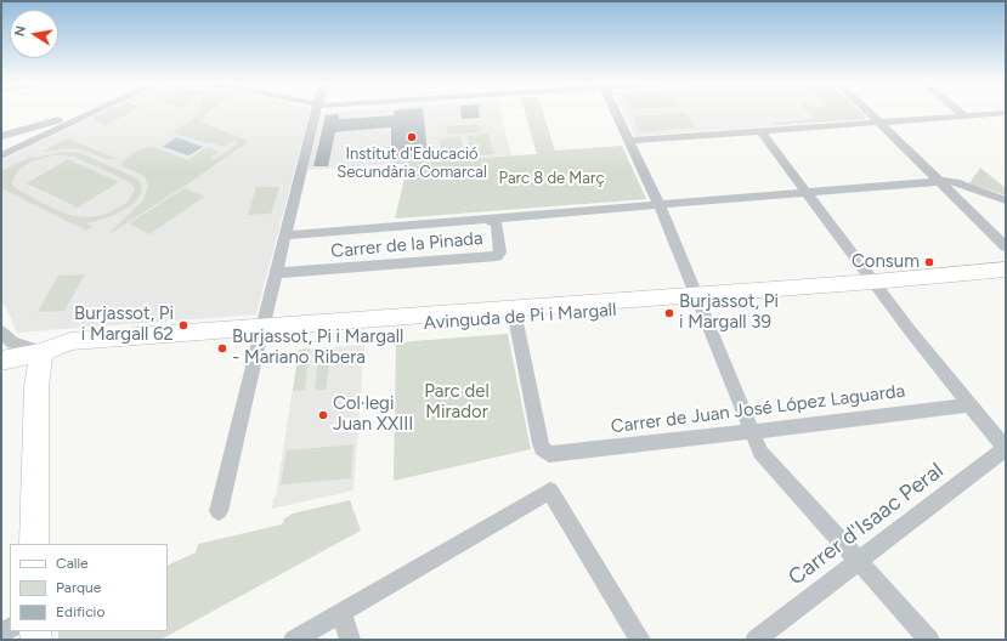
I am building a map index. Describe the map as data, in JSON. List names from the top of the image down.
{
  "streets": {
    "street": [
      "Carrer de la Pinada",
      "Avinguda de Pi i Margall",
      "Carrer de Juan José López Laguarda",
      "Carrer d'Isaac Peral"
    ]
  },
  "crossings": [
    ["Avinguda de Pi i Margall", "Carrer de Juan José López Laguarda"]
  ],
  "parks": ["Parc 8 de Març", "Parc del Mirador"],
  "places": [
    "Institut d'Educació Secundària Comarcal",
    "Consum",
    "Burjassot, Pi i Margall 39",
    "Burjassot, Pi i Margall 62",
    "Burjassot, Pi i Margall - Mariano Ribera",
    "Col·legi Juan XXIII"
  ],
  "legend": ["Calle", "Parque", "Edificio"],
  "north": "left"
}
